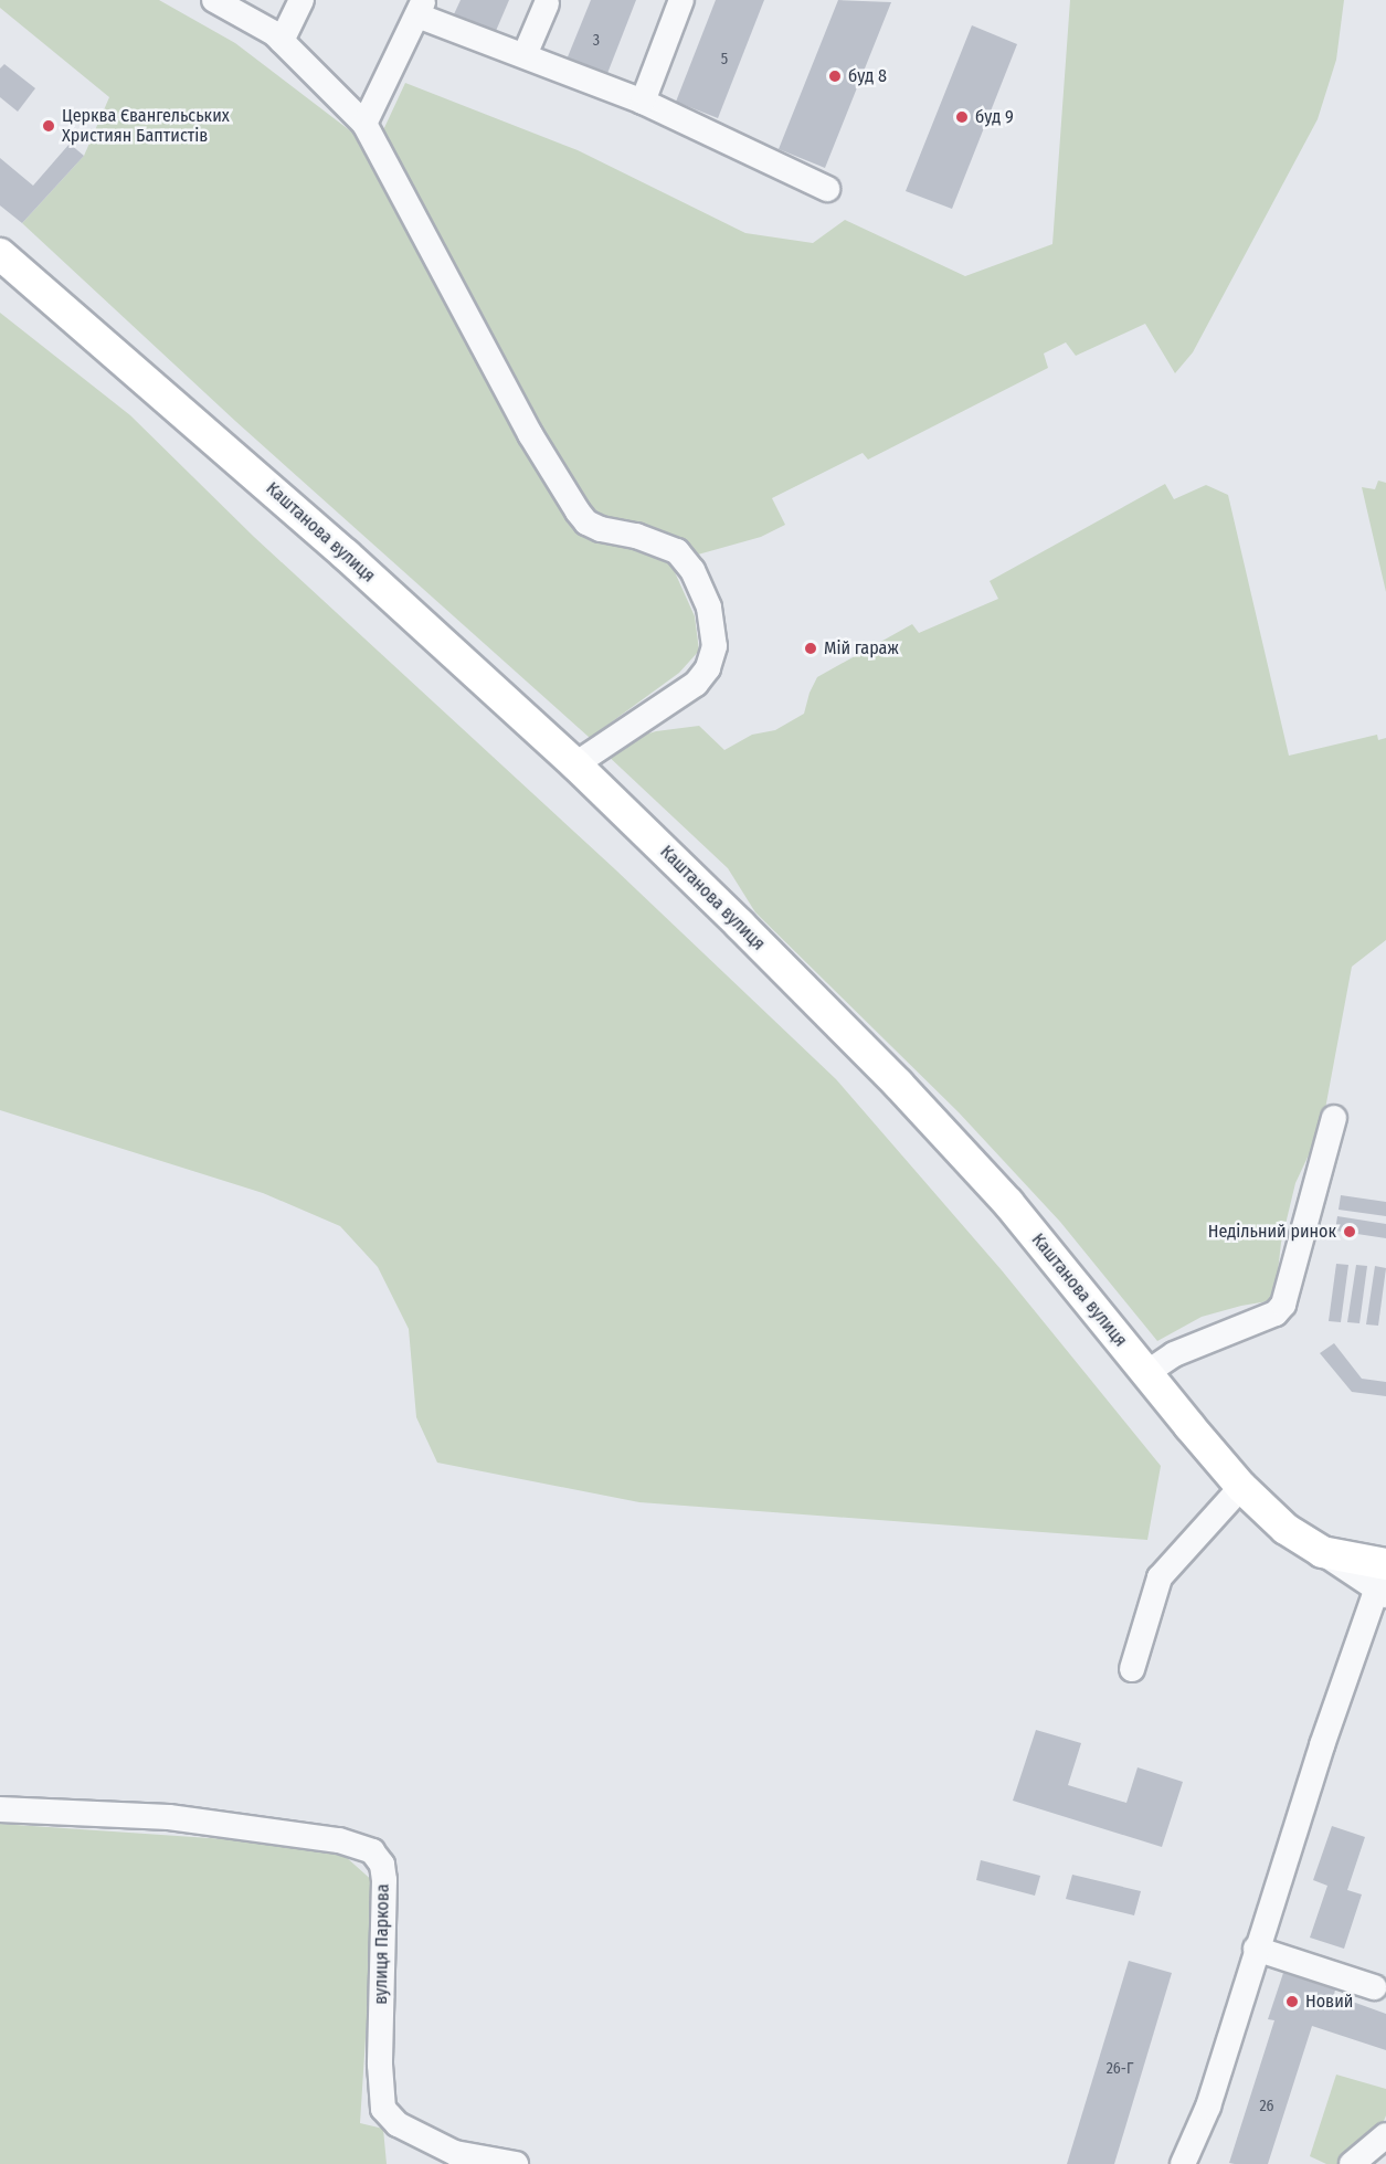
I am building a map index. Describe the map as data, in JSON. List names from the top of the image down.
{
  "streets": {
    "main road": ["Каштанова вулиця"],
    "street": ["вулиця Паркова"]
  },
  "places": [
    "буд 8",
    "буд 9",
    "Церква Євангельських Християн Баптистів",
    "Мій гараж",
    "Недільний ринок",
    "Новий"
  ],
  "house_numbers": [
    "3",
    "5",
    "26-Г",
    "26"
  ]
}
